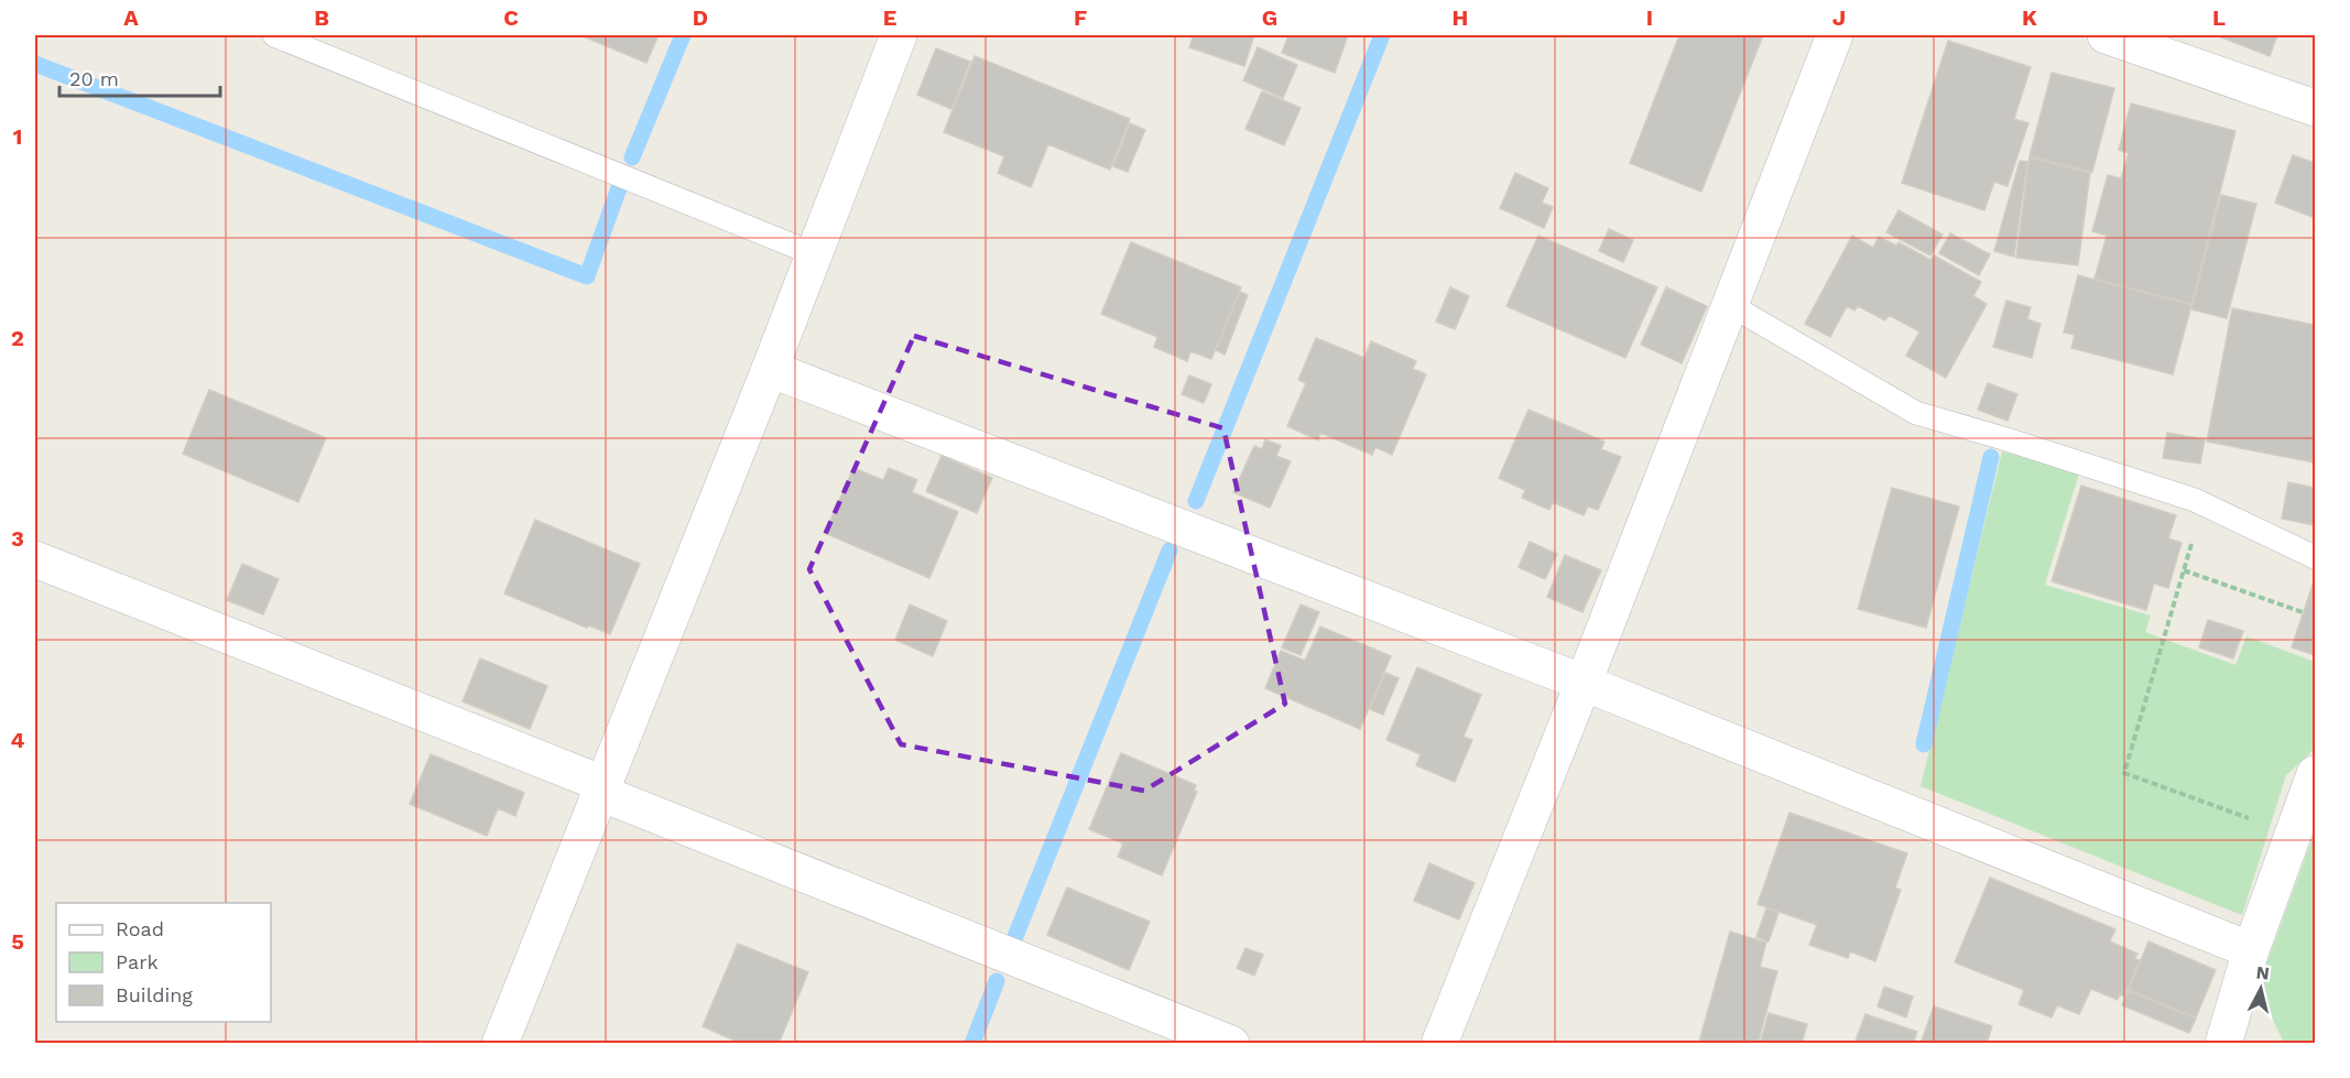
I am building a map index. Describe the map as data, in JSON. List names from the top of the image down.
{
  "legend": ["Road", "Park", "Building"],
  "scale_bar": "20 m",
  "north": "top",
  "grid": {
    "columns": [
      "A",
      "B",
      "C",
      "D",
      "E",
      "F",
      "G",
      "H",
      "I",
      "J",
      "K",
      "L"
    ],
    "rows": [
      "1",
      "2",
      "3",
      "4",
      "5"
    ]
  }
}
